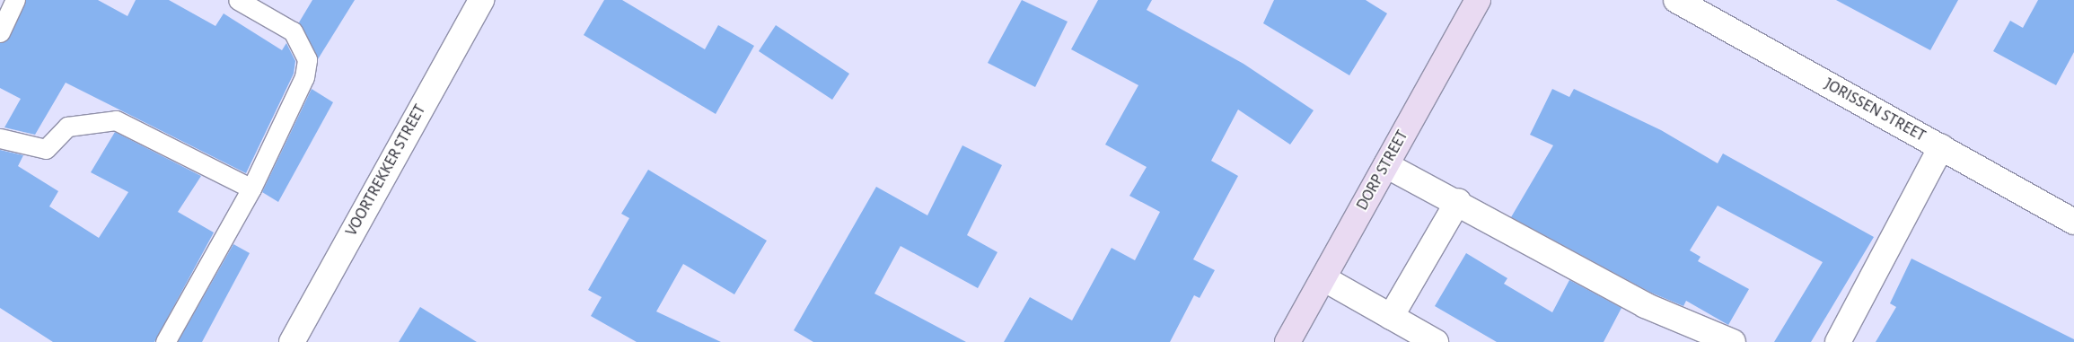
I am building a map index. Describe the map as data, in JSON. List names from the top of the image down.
{
  "streets": {
    "street": ["JORISSEN STREET", "VOORTREKKER STREET", "DORP STREET"]
  }
}
